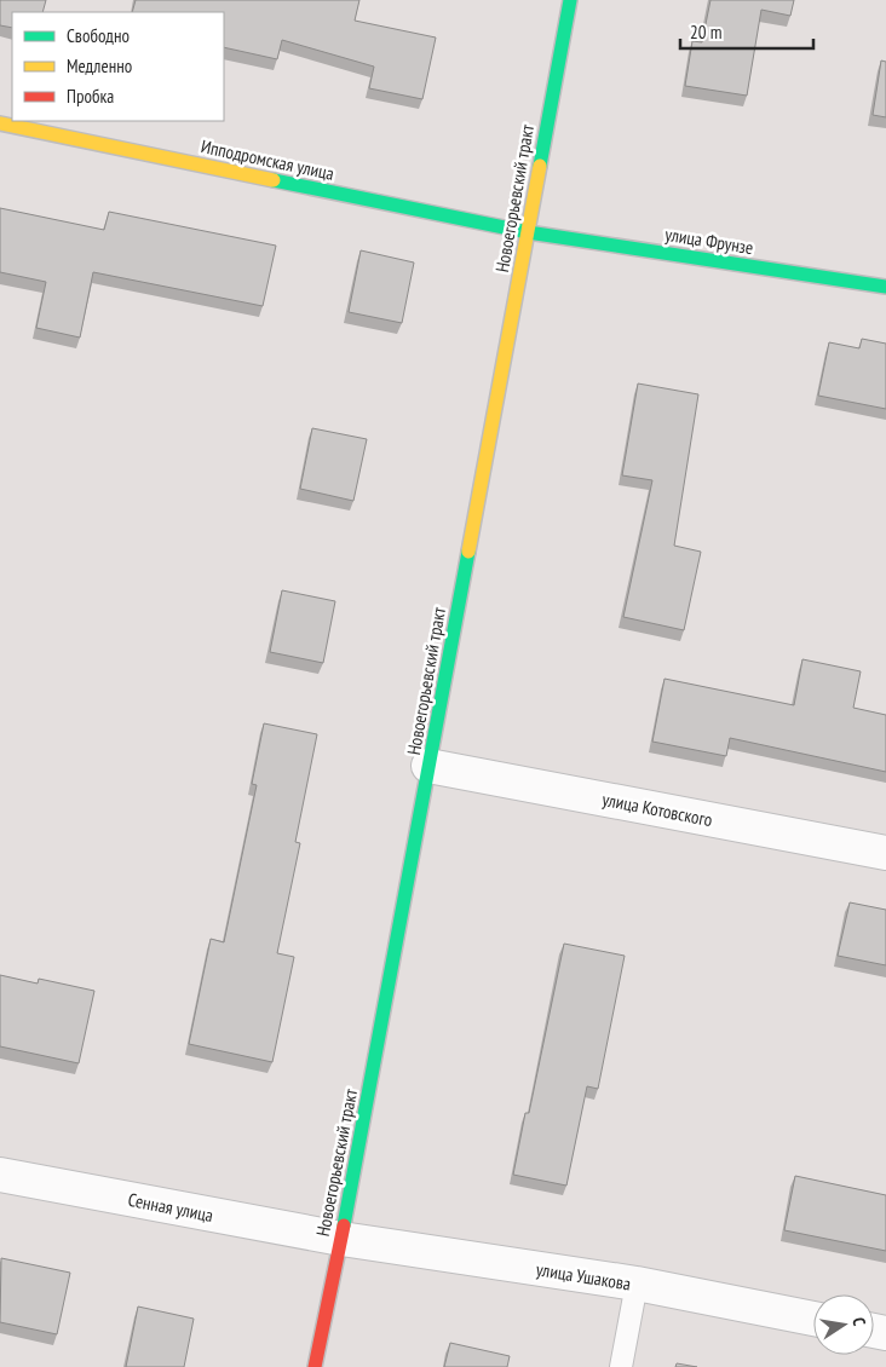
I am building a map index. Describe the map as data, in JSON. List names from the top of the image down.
{
  "streets": {
    "main road": ["Ипподромская улица", "Новоегорьевский тракт", "улица Фрунзе"],
    "street": ["улица Котовского", "Сенная улица", "улица Ушакова"]
  },
  "crossings": [
    ["Ипподромская улица", "Новоегорьевский тракт"],
    ["Ипподромская улица", "улица Фрунзе"],
    ["Новоегорьевский тракт", "улица Фрунзе"],
    ["Новоегорьевский тракт", "улица Котовского"],
    ["Новоегорьевский тракт", "Сенная улица"],
    ["Новоегорьевский тракт", "улица Ушакова"],
    ["Сенная улица", "улица Ушакова"]
  ],
  "legend": ["Свободно", "Медленно", "Пробка"],
  "scale_bar": "20 m",
  "north": "right"
}
